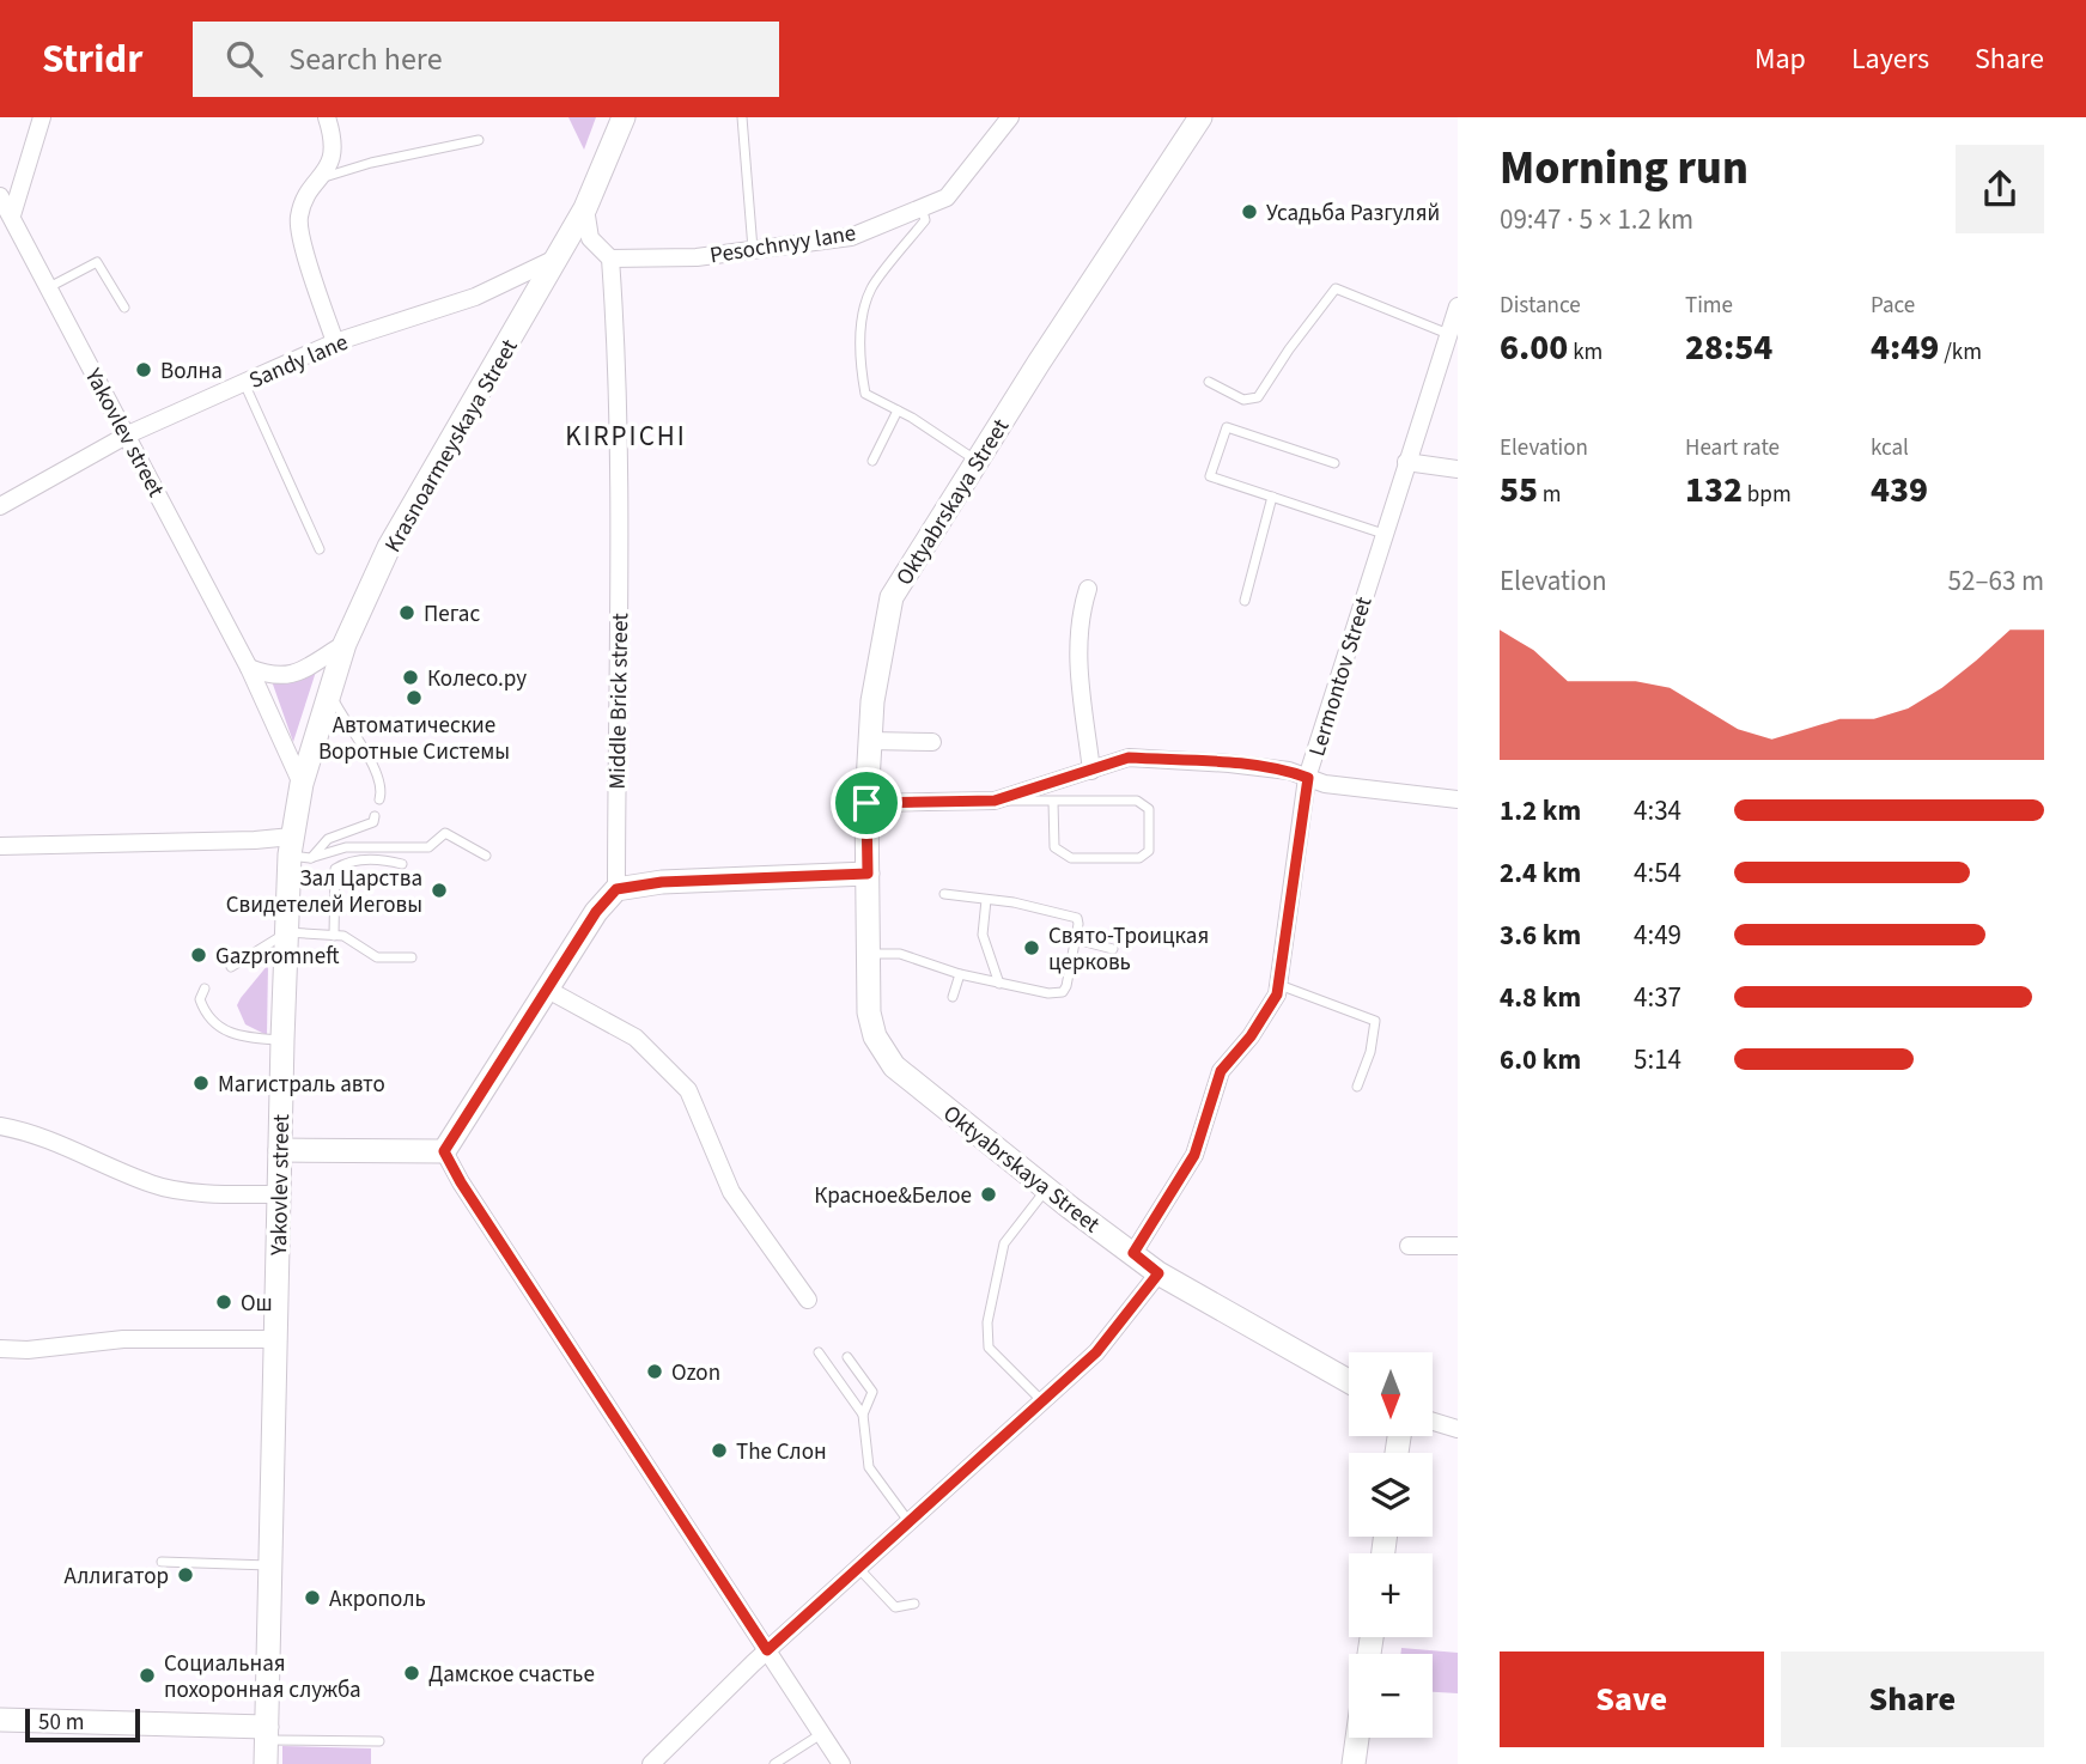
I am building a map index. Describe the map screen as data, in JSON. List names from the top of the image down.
{
  "streets": {
    "street": [
      "Pesochnyy lane",
      "Sandy lane",
      "Yakovlev street",
      "Krasnoarmeyskaya Street",
      "Oktyabrskaya Street",
      "Lermontov Street",
      "Middle Brick street"
    ]
  },
  "crossings": [
    ["Pesochnyy lane", "Middle Brick street"],
    ["Sandy lane", "Yakovlev street"],
    ["Sandy lane", "Krasnoarmeyskaya Street"],
    ["Yakovlev street", "Krasnoarmeyskaya Street"],
    ["Krasnoarmeyskaya Street", "Middle Brick street"]
  ],
  "districts": ["KIRPICHI"],
  "places": [
    "Усадьба Разгуляй",
    "Волна",
    "Пегас",
    "Колесо.ру",
    "Автоматические Воротные Системы",
    "Зал Царства Свидетелей Иеговы",
    "Свято-Троицкая церковь",
    "Gazpromneft",
    "Магистраль авто",
    "Красное&Белое",
    "Ош",
    "Ozon",
    "The Слон",
    "Аллигатор",
    "Акрополь",
    "Дамское счастье",
    "Социальная похоронная служба"
  ],
  "scale_bar": "50 m",
  "north": "bottom",
  "page": {
    "header": "Stridr",
    "search": "Search here",
    "nav": ["Map", "Layers", "Share"],
    "heading": ["Morning run", "09:47 · 5 × 1.2 km"],
    "stats": [
      ["Distance", "6.00 km"],
      ["Time", "28:54"],
      ["Pace", "4:49 /km"],
      ["Elevation", "55 m"],
      ["Heart rate", "132 bpm"],
      ["kcal", "439"]
    ],
    "chart": ["Elevation", "52–63 m"],
    "list": [
      {
        "name": "1.2 km",
        "note": "4:34"
      },
      {
        "name": "2.4 km",
        "note": "4:54"
      },
      {
        "name": "3.6 km",
        "note": "4:49"
      },
      {
        "name": "4.8 km",
        "note": "4:37"
      },
      {
        "name": "6.0 km",
        "note": "5:14"
      }
    ],
    "map_buttons": ["+", "−"],
    "buttons": ["Save", "Share"],
    "scale": "50 m"
  }
}
